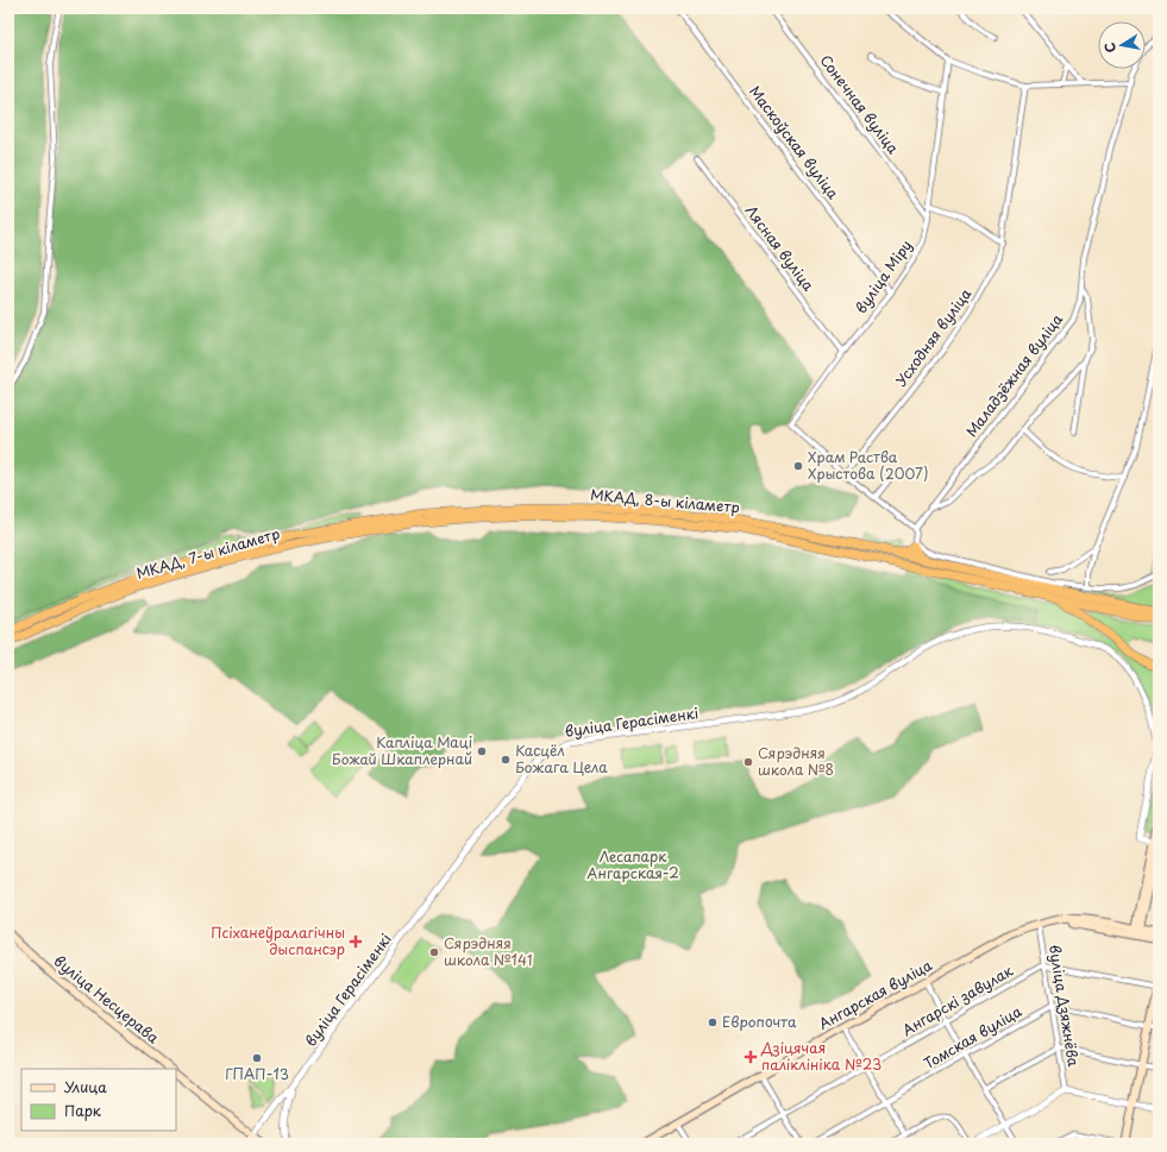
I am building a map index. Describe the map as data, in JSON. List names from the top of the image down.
{
  "streets": {
    "highway": ["МКАД, 8-ы кіламетр", "МКАД, 7-ы кіламетр"],
    "main road": ["Ангарская вуліца", "вуліца Несцерава"],
    "street": [
      "Сонечная вуліца",
      "Маскоўская вуліца",
      "Лясная вуліца",
      "вуліца Міру",
      "Усходняя вуліца",
      "Маладзёжная вуліца",
      "вуліца Герасіменкі",
      "Ангарскі завулак",
      "вуліца Дзяжнёва",
      "Томская вуліца"
    ]
  },
  "crossings": [
    ["Сонечная вуліца", "вуліца Міру"],
    ["Маскоўская вуліца", "вуліца Міру"],
    ["Лясная вуліца", "вуліца Міру"],
    ["вуліца Міру", "Усходняя вуліца"],
    ["МКАД, 8-ы кіламетр", "МКАД, 7-ы кіламетр"],
    ["Ангарская вуліца", "вуліца Дзяжнёва"],
    ["Ангарскі завулак", "вуліца Дзяжнёва"],
    ["вуліца Дзяжнёва", "Томская вуліца"]
  ],
  "parks": ["Лесапарк Ангарская-2"],
  "places": {
    "other": [
      "Храм Раства Хрыстова (2007)",
      "Капліца Маці Божай Шкаплернай",
      "Касцёл Божага Цела",
      "Сярэдняя школа №8",
      "Сярэдняя школа №141",
      "Европочта",
      "ГПАП-13"
    ],
    "health": ["Псіханеўралагічны дыспансэр", "Дзіцячая паліклініка №23"]
  },
  "legend": ["Улица", "Парк"],
  "north": "left"
}
